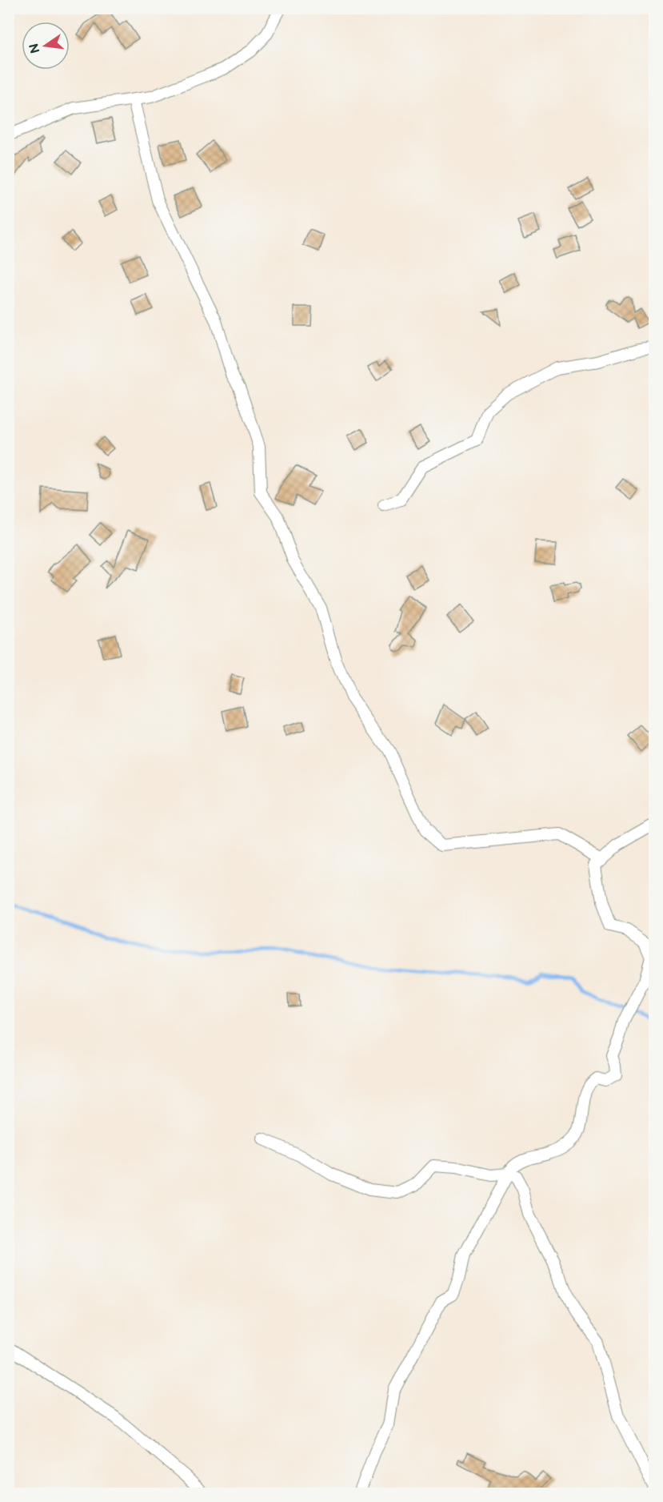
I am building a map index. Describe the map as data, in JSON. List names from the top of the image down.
{
  "north": "left"
}
